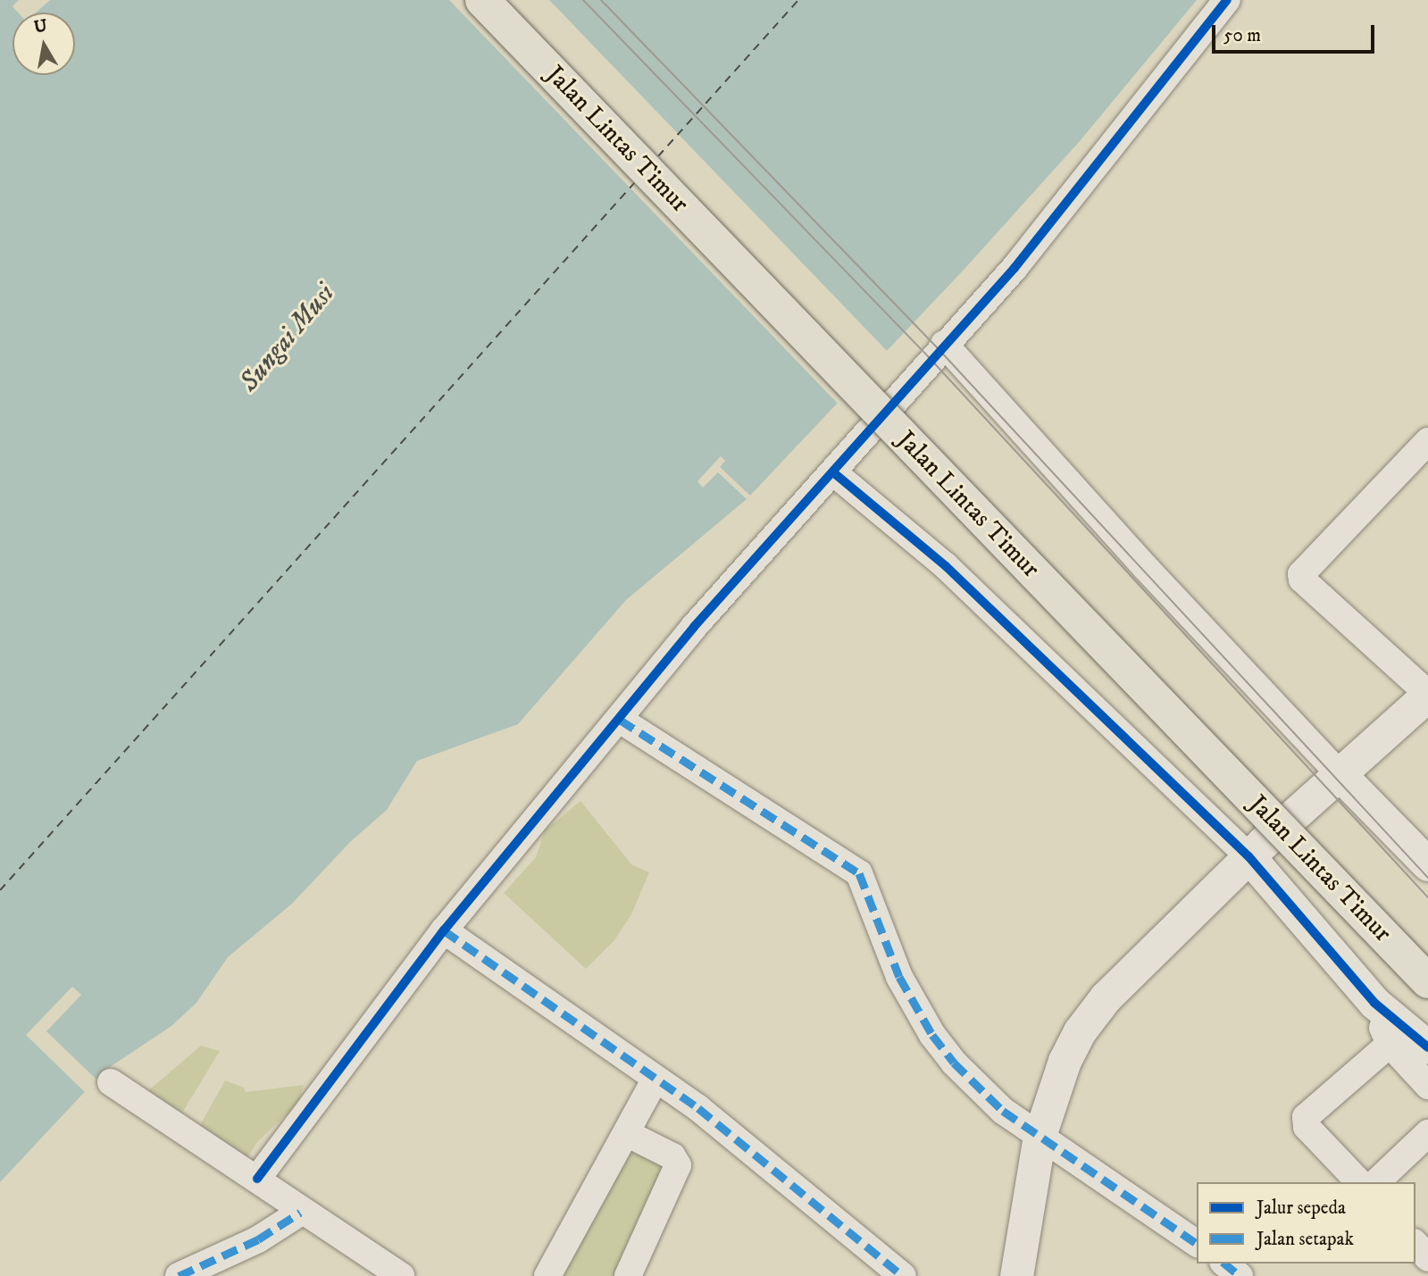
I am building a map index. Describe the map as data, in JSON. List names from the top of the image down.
{
  "streets": {
    "highway": ["Jalan Lintas Timur"]
  },
  "water": ["Sungai Musi"],
  "legend": ["Jalur sepeda", "Jalan setapak"],
  "scale_bar": "50 m",
  "north": "top"
}
